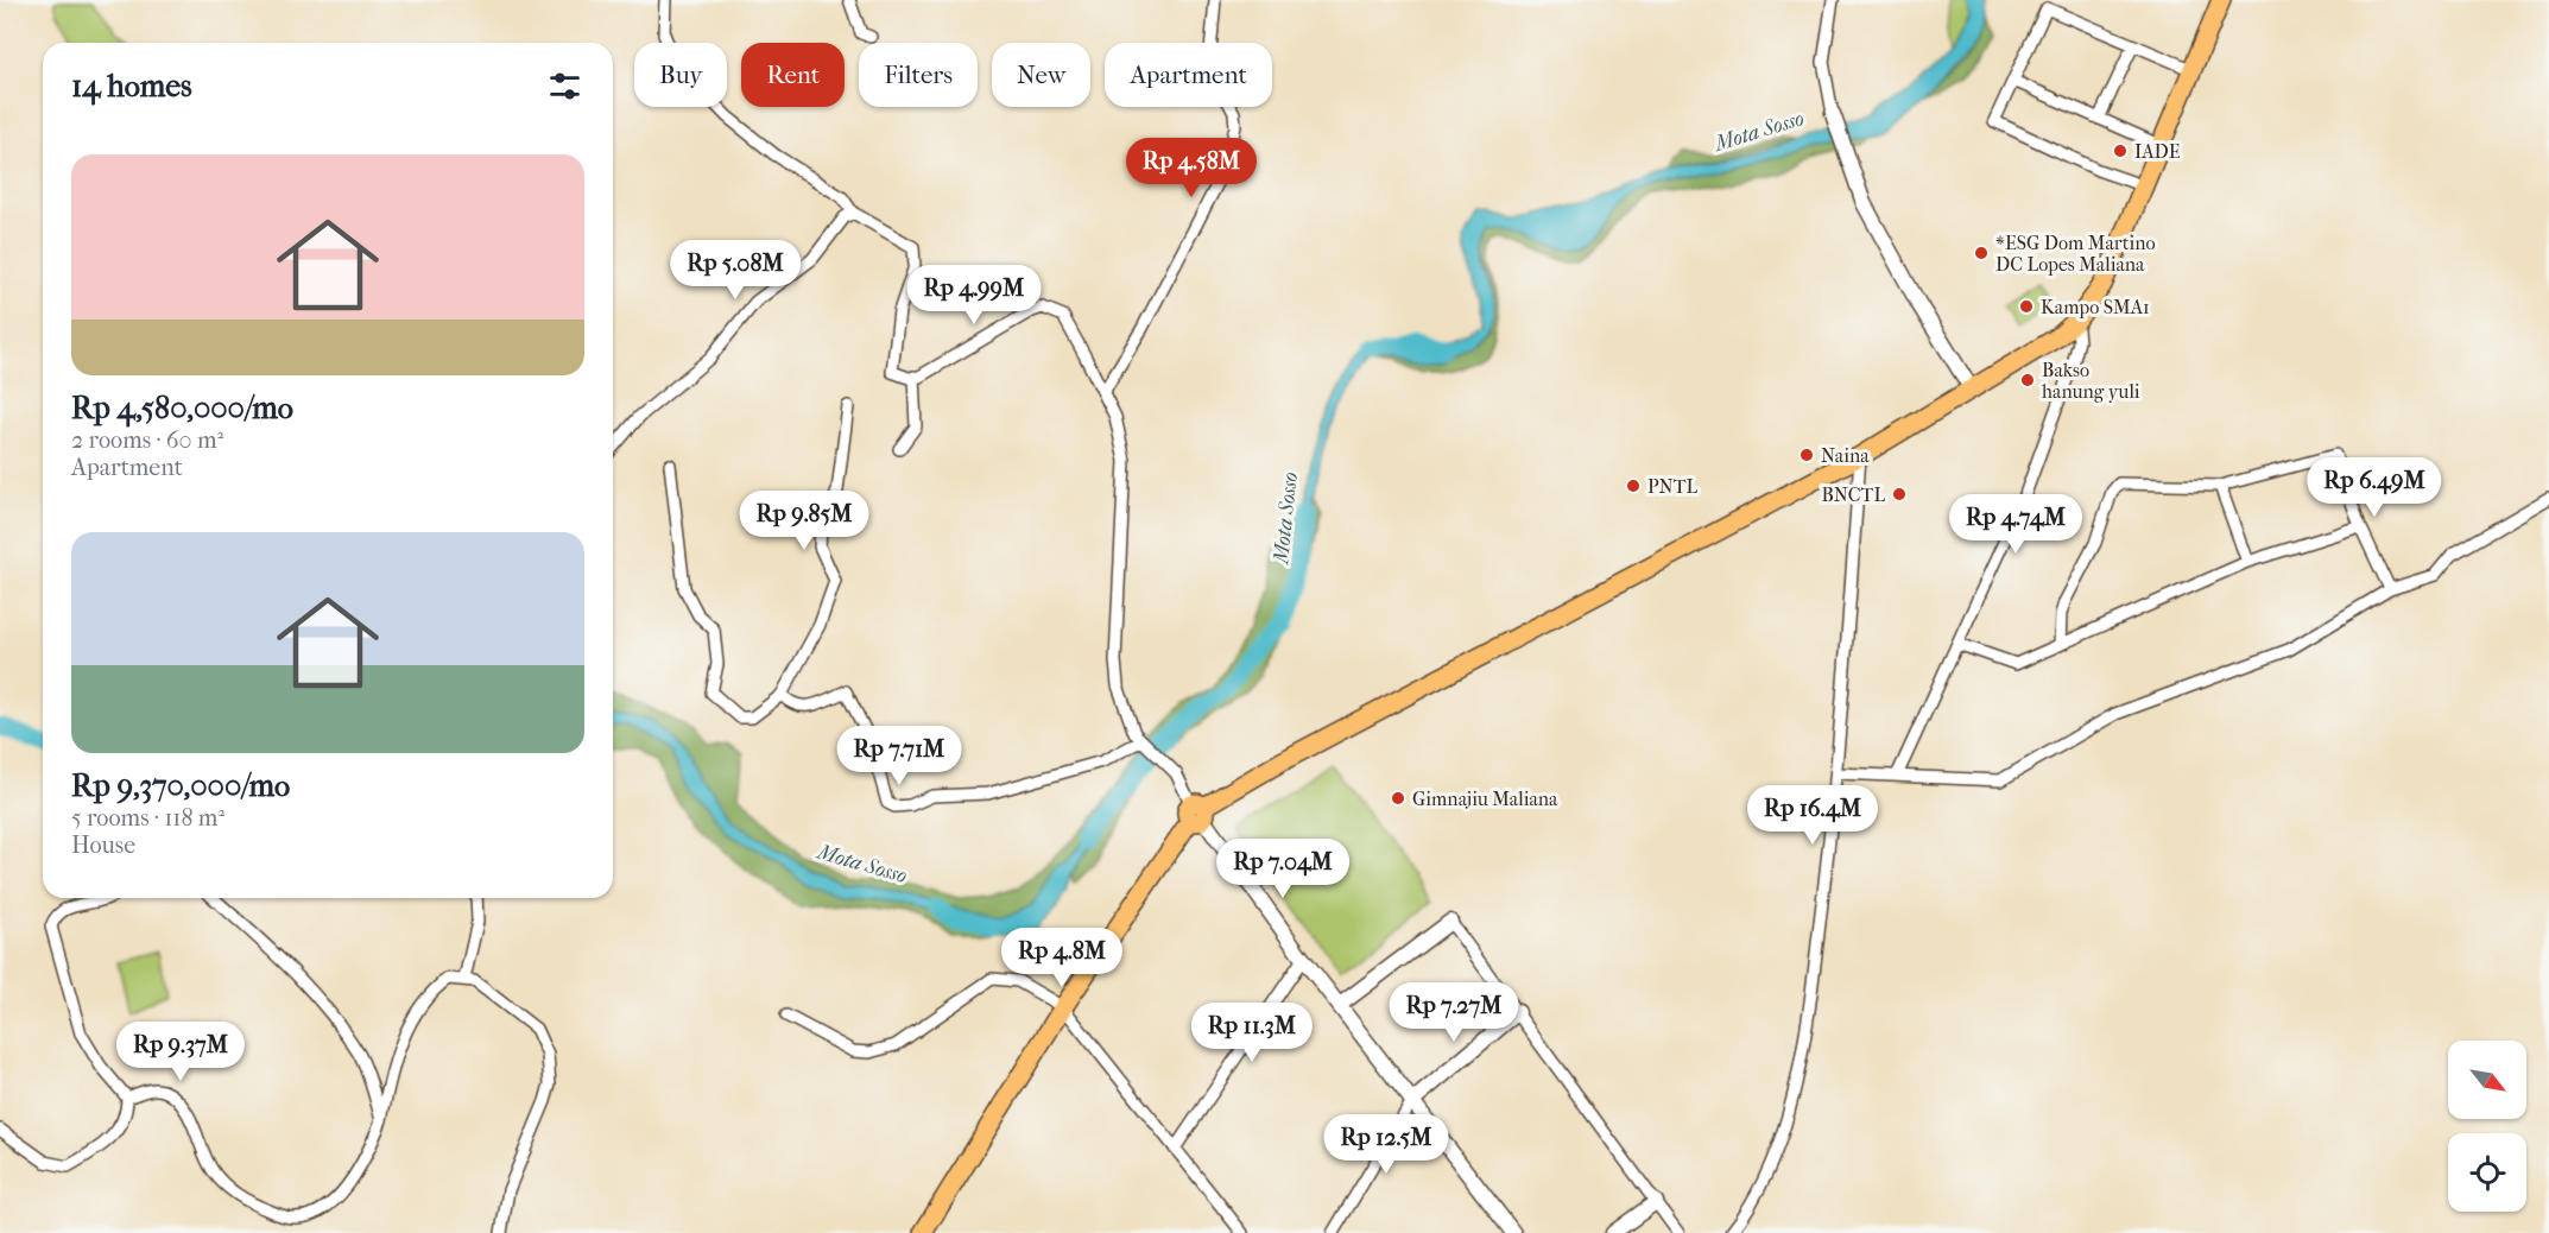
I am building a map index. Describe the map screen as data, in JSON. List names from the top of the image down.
{
  "water": ["Mota Sosso"],
  "places": [
    "IADE",
    "*ESG Dom Martino DC Lopes Maliana",
    "Kampo SMA1",
    "Bakso hanung yuli",
    "Naina",
    "PNTL",
    "BNCTL",
    "Gimnajiu Maliana"
  ],
  "north": "bottom right",
  "page": {
    "chip": [
      "Buy",
      "Rent",
      "Filters",
      "New",
      "Apartment"
    ],
    "heading": "14 homes",
    "list": [
      {
        "name": "Rp 4,580,000/mo",
        "note": "2 rooms · 60 m² · Apartment"
      },
      {
        "name": "Rp 9,370,000/mo",
        "note": "5 rooms · 118 m² · House"
      }
    ],
    "price": [
      "Rp 4.58M",
      "Rp 5.08M",
      "Rp 4.99M",
      "Rp 6.49M",
      "Rp 9.85M",
      "Rp 4.74M",
      "Rp 7.71M",
      "Rp 16.4M",
      "Rp 7.04M",
      "Rp 4.8M",
      "Rp 7.27M",
      "Rp 11.3M",
      "Rp 9.37M",
      "Rp 12.5M"
    ]
  }
}
